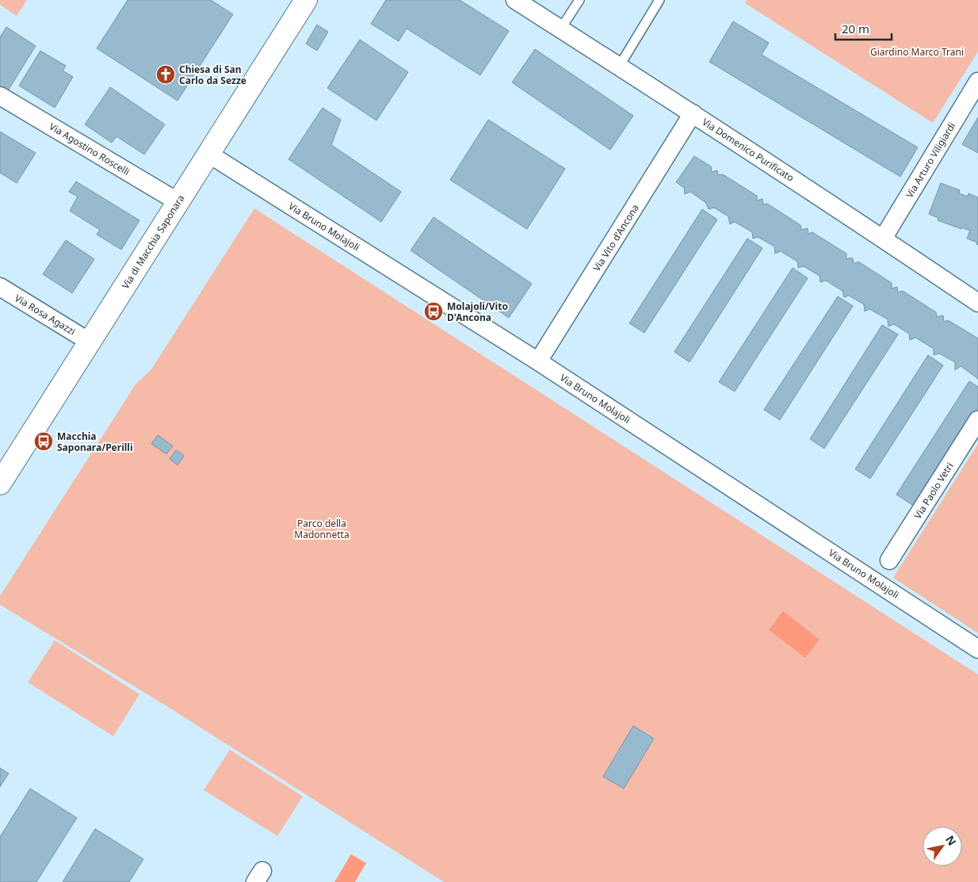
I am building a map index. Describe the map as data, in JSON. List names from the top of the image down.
{
  "streets": {
    "street": [
      "Via Agostino Roscelli",
      "Via Domenico Purificato",
      "Via Arturo Viligiardi",
      "Via Bruno Molajoli",
      "Via Vito d'Ancona",
      "Via di Macchia Saponara",
      "Via Rosa Agazzi",
      "Via Paolo Vetri"
    ]
  },
  "crossings": [
    ["Via Agostino Roscelli", "Via di Macchia Saponara"],
    ["Via Domenico Purificato", "Via Arturo Viligiardi"],
    ["Via Domenico Purificato", "Via Vito d'Ancona"],
    ["Via Bruno Molajoli", "Via Vito d'Ancona"],
    ["Via Bruno Molajoli", "Via di Macchia Saponara"],
    ["Via di Macchia Saponara", "Via Rosa Agazzi"]
  ],
  "parks": ["Giardino Marco Trani", "Parco della Madonnetta"],
  "places": {
    "church": ["Chiesa di San Carlo da Sezze"],
    "bus stop": ["Molajoli/Vito D'Ancona", "Macchia Saponara/Perilli"]
  },
  "scale_bar": "20 m",
  "north": "top right"
}
